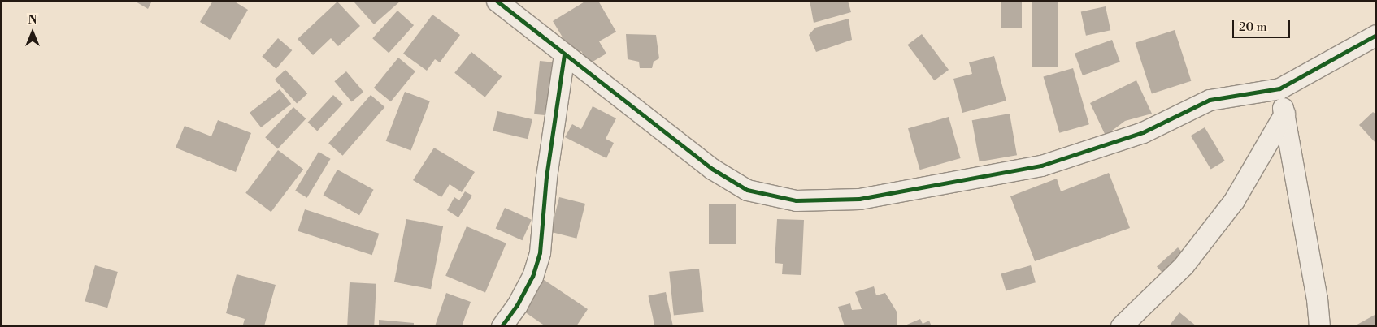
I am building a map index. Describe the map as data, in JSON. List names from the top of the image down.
{
  "scale_bar": "20 m",
  "north": "top"
}
